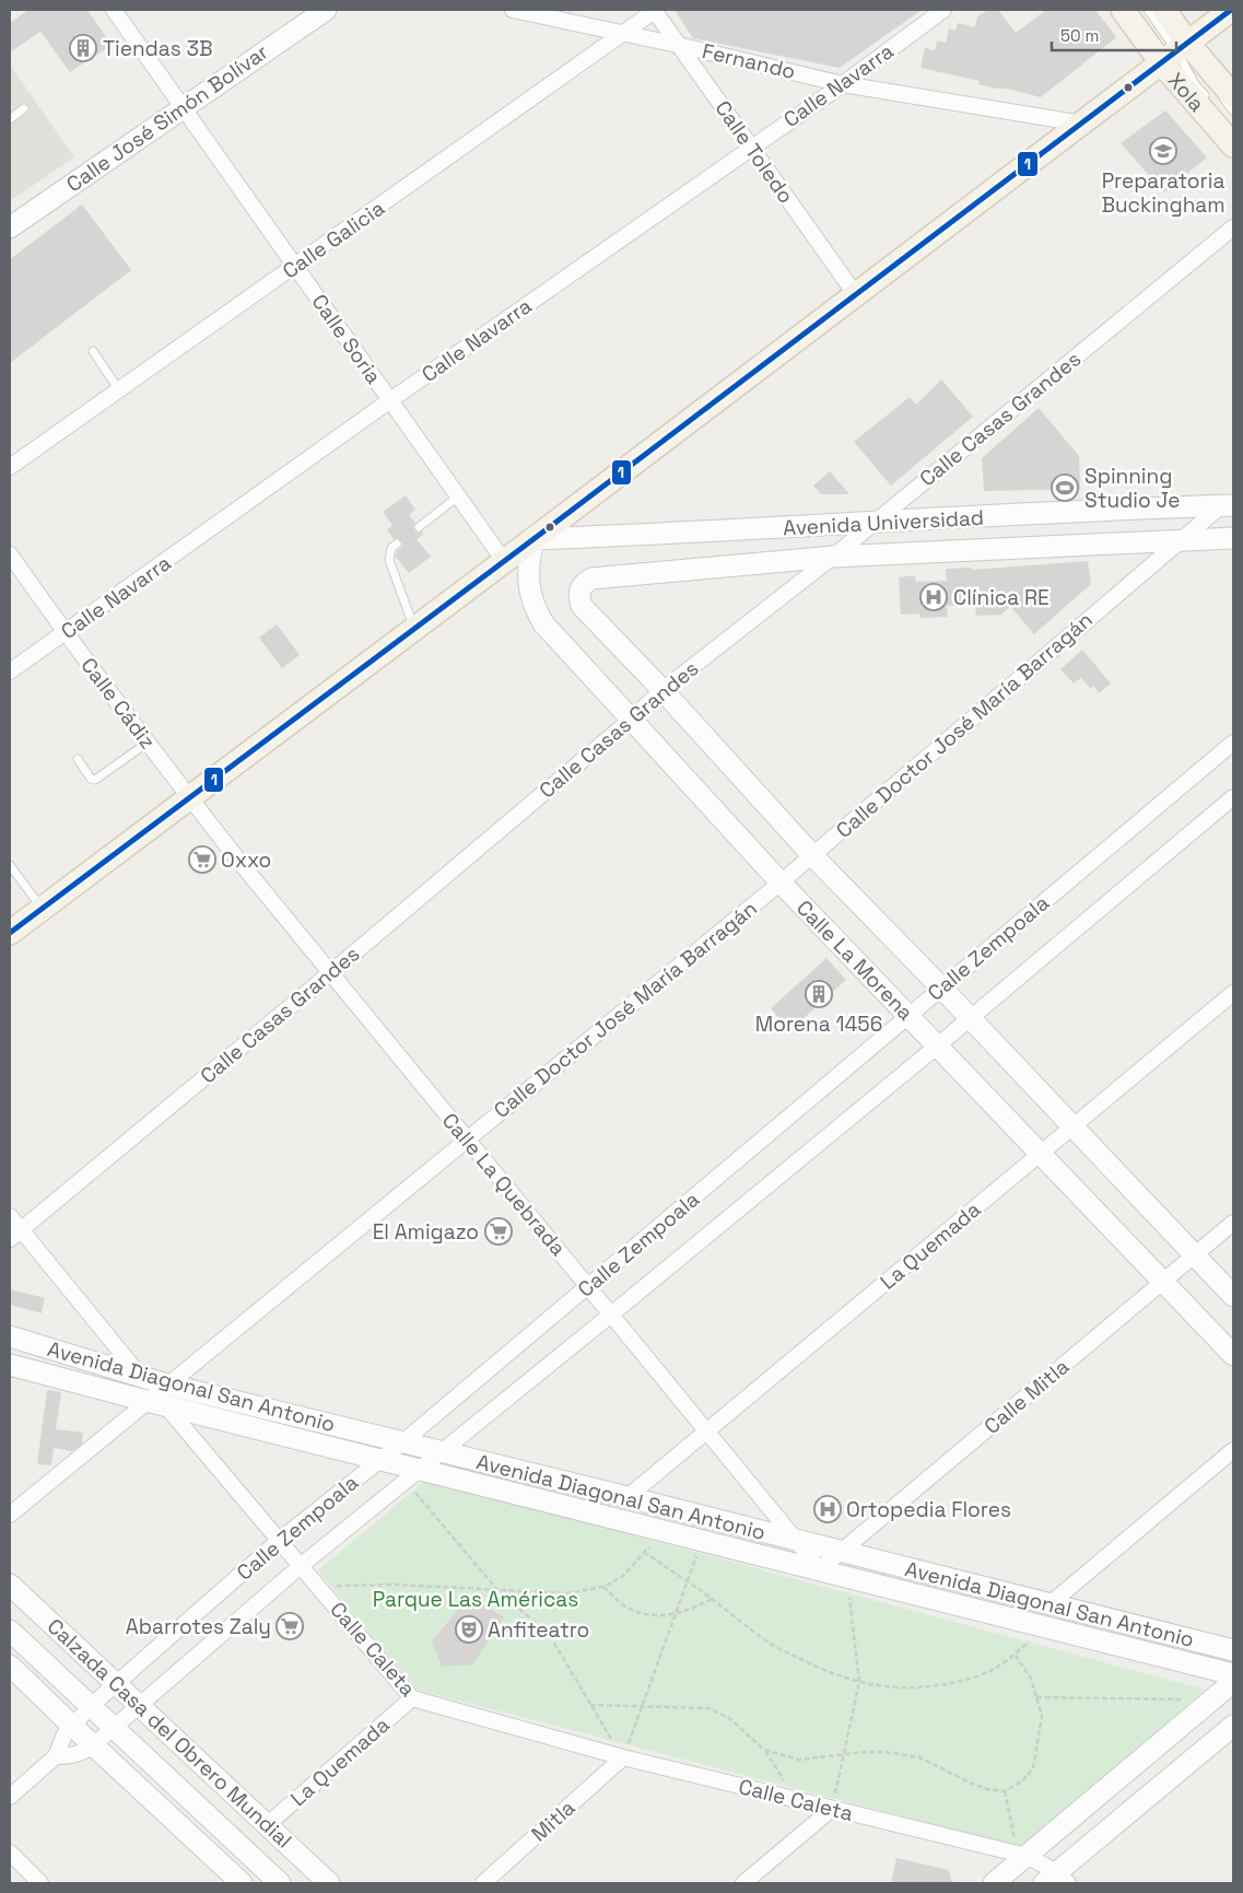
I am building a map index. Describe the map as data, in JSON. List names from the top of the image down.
{
  "streets": {
    "main road": ["Xola"],
    "street": [
      "Fernando",
      "Calle Navarra",
      "Calle José Simón Bolívar",
      "Calle Toledo",
      "Calle Galicia",
      "Calle Soria",
      "Calle Casas Grandes",
      "Avenida Universidad",
      "Calle Cádiz",
      "Calle Doctor José María Barragán",
      "Calle Zempoala",
      "Calle La Morena",
      "Calle La Quebrada",
      "La Quemada",
      "Avenida Diagonal San Antonio",
      "Calle Mitla",
      "Calle Caleta",
      "Calzada Casa del Obrero Mundial",
      "Mitla"
    ]
  },
  "crossings": [
    ["Fernando", "Calle Navarra"],
    ["Fernando", "Calle Toledo"],
    ["Fernando", "Calle Galicia"],
    ["Calle Navarra", "Calle Toledo"],
    ["Calle Navarra", "Calle Soria"],
    ["Calle Navarra", "Calle Cádiz"],
    ["Calle José Simón Bolívar", "Calle Soria"],
    ["Calle Toledo", "Calle Galicia"],
    ["Calle Galicia", "Calle Soria"],
    ["Calle Casas Grandes", "Avenida Universidad"],
    ["Calle Casas Grandes", "Calle La Morena"],
    ["Calle Casas Grandes", "Calle La Quebrada"],
    ["Avenida Universidad", "Calle Doctor José María Barragán"],
    ["Avenida Universidad", "Calle La Morena"],
    ["Calle Cádiz", "Calle La Quebrada"],
    ["Calle Doctor José María Barragán", "Calle La Morena"],
    ["Calle Doctor José María Barragán", "Calle La Quebrada"],
    ["Calle Doctor José María Barragán", "Avenida Diagonal San Antonio"],
    ["Calle Doctor José María Barragán", "Calle Caleta"],
    ["Calle Zempoala", "Calle La Morena"],
    ["Calle Zempoala", "Calle La Quebrada"],
    ["Calle Zempoala", "Avenida Diagonal San Antonio"],
    ["Calle Zempoala", "Calle Caleta"],
    ["Calle Zempoala", "Calzada Casa del Obrero Mundial"],
    ["Calle La Morena", "La Quemada"],
    ["Calle La Morena", "Calle Mitla"],
    ["Calle La Quebrada", "La Quemada"],
    ["Calle La Quebrada", "Avenida Diagonal San Antonio"],
    ["Calle La Quebrada", "Calle Mitla"],
    ["La Quemada", "Avenida Diagonal San Antonio"],
    ["La Quemada", "Calle Caleta"],
    ["La Quemada", "Calzada Casa del Obrero Mundial"],
    ["Avenida Diagonal San Antonio", "Calle Mitla"],
    ["Avenida Diagonal San Antonio", "Calle Caleta"],
    ["Calle Caleta", "Mitla"]
  ],
  "parks": ["Parque Las Américas"],
  "places": {
    "building": ["Tiendas 3B", "Morena 1456"],
    "school or university": ["Preparatoria Buckingham"],
    "sports": ["Spinning Studio Je"],
    "hospital": ["Clínica RE", "Ortopedia Flores"],
    "supermarket": ["Oxxo", "El Amigazo", "Abarrotes Zaly"],
    "theatre": ["Anfiteatro"]
  },
  "lines": ["transit line 1"],
  "scale_bar": "50 m"
}
